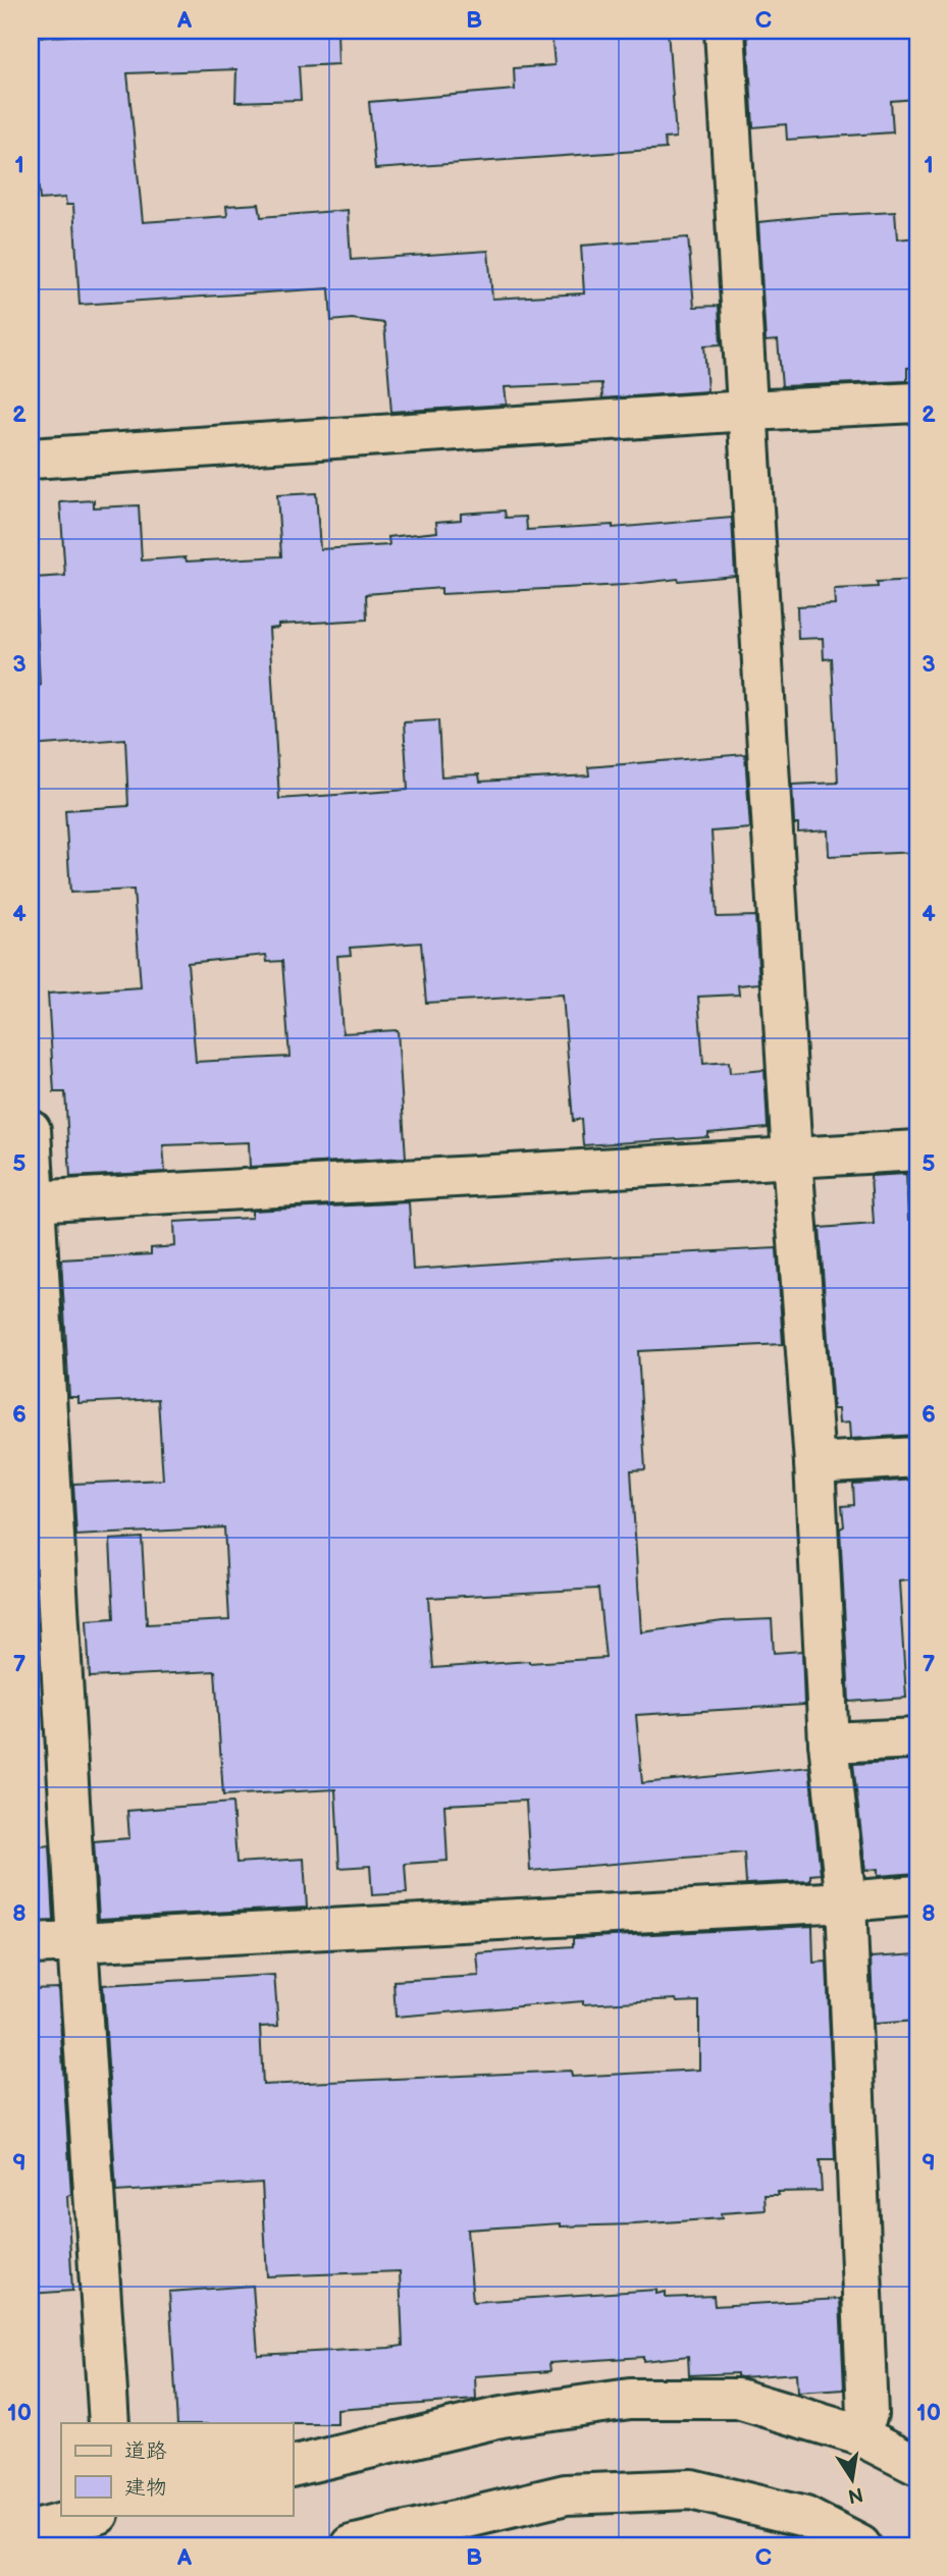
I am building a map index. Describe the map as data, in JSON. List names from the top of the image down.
{
  "legend": ["道路", "建物"],
  "north": "bottom",
  "grid": {
    "columns": ["A", "B", "C"],
    "rows": [
      "1",
      "2",
      "3",
      "4",
      "5",
      "6",
      "7",
      "8",
      "9",
      "10"
    ]
  }
}
